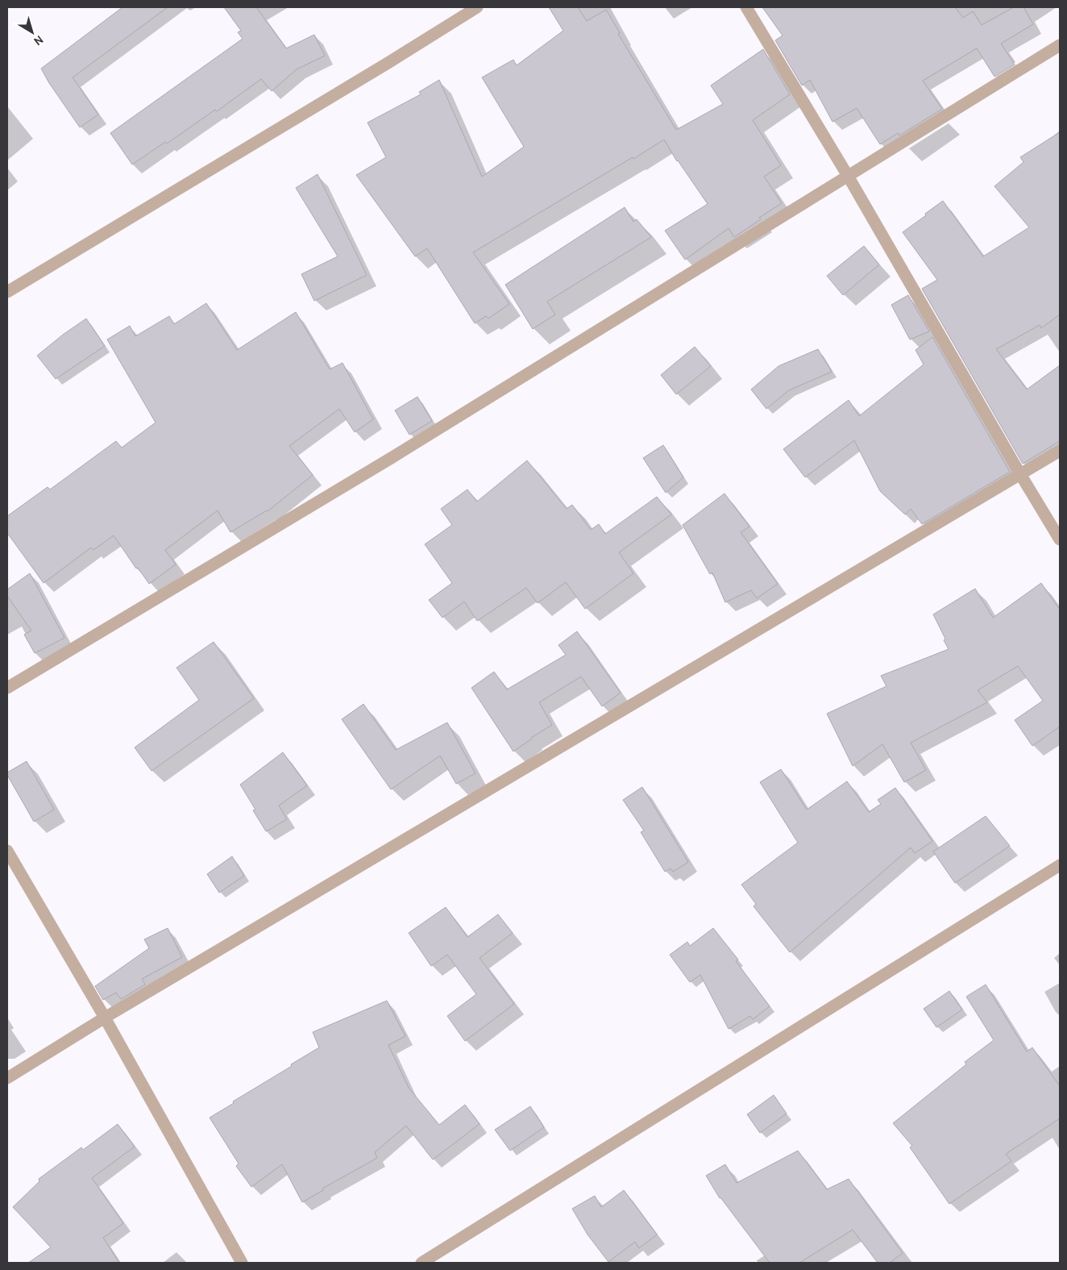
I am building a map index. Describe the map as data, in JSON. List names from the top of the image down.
{
  "north": "bottom right"
}
